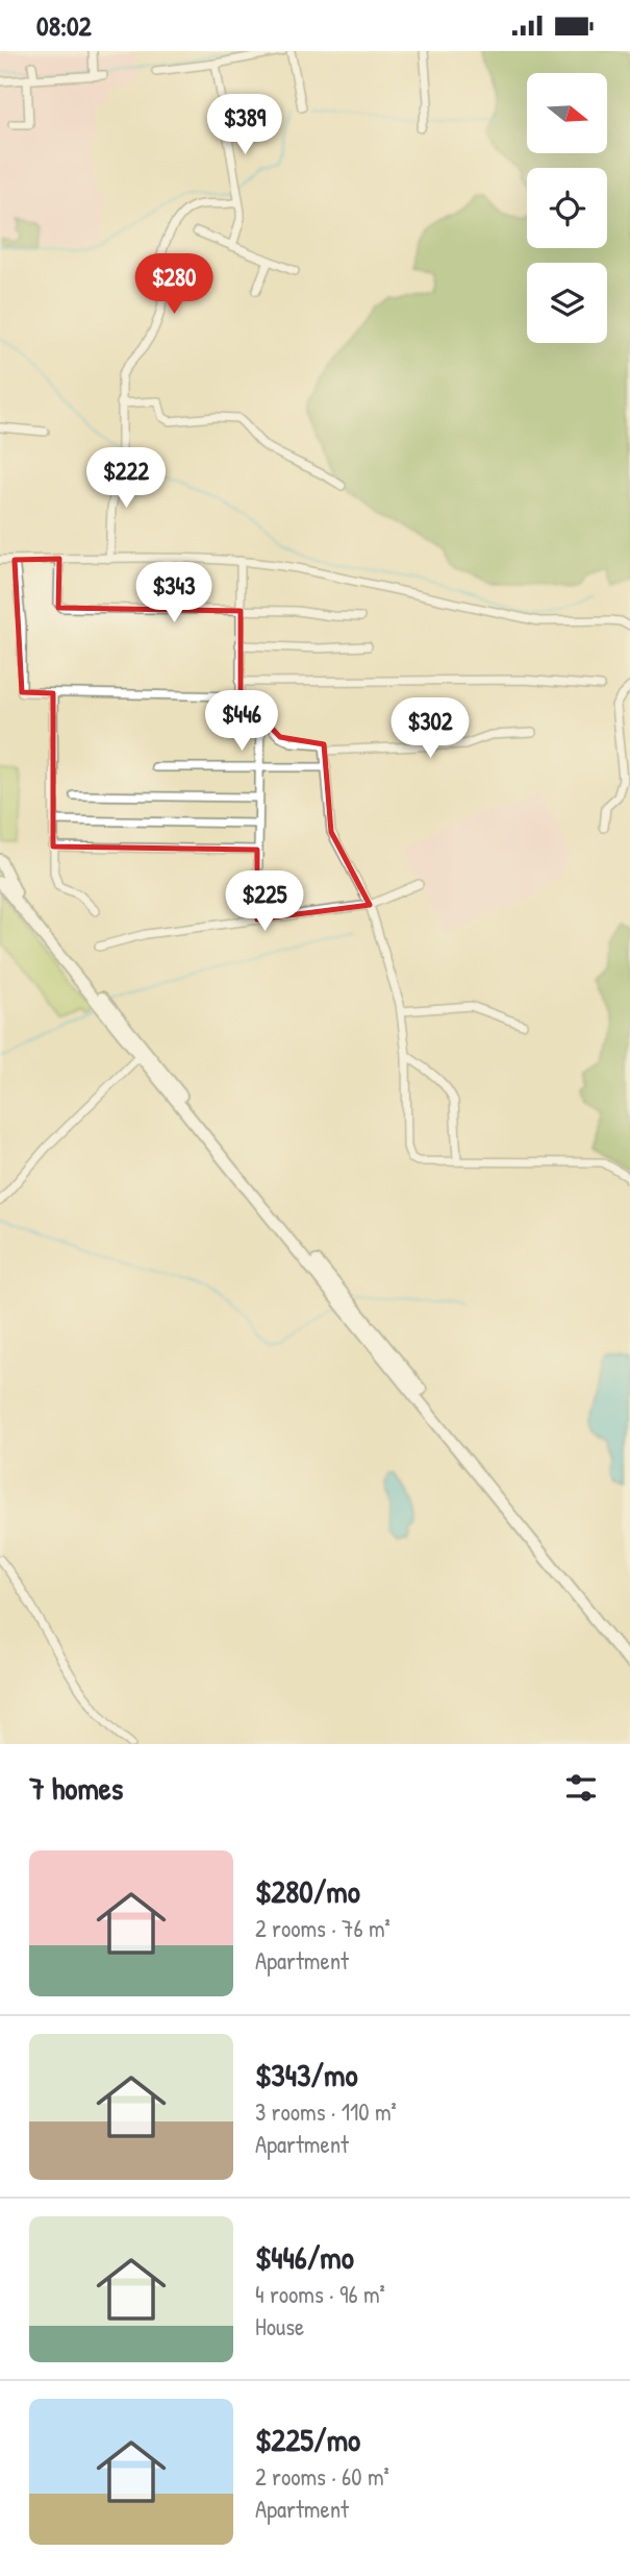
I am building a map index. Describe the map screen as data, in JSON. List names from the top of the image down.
{
  "north": "right",
  "page": {
    "status": "08:02",
    "price": [
      "$389",
      "$280",
      "$222",
      "$343",
      "$446",
      "$302",
      "$225"
    ],
    "heading": "7 homes",
    "list": [
      {
        "name": "$280/mo",
        "note": "2 rooms · 76 m² · Apartment"
      },
      {
        "name": "$343/mo",
        "note": "3 rooms · 110 m² · Apartment"
      },
      {
        "name": "$446/mo",
        "note": "4 rooms · 96 m² · House"
      },
      {
        "name": "$225/mo",
        "note": "2 rooms · 60 m² · Apartment"
      }
    ]
  }
}
